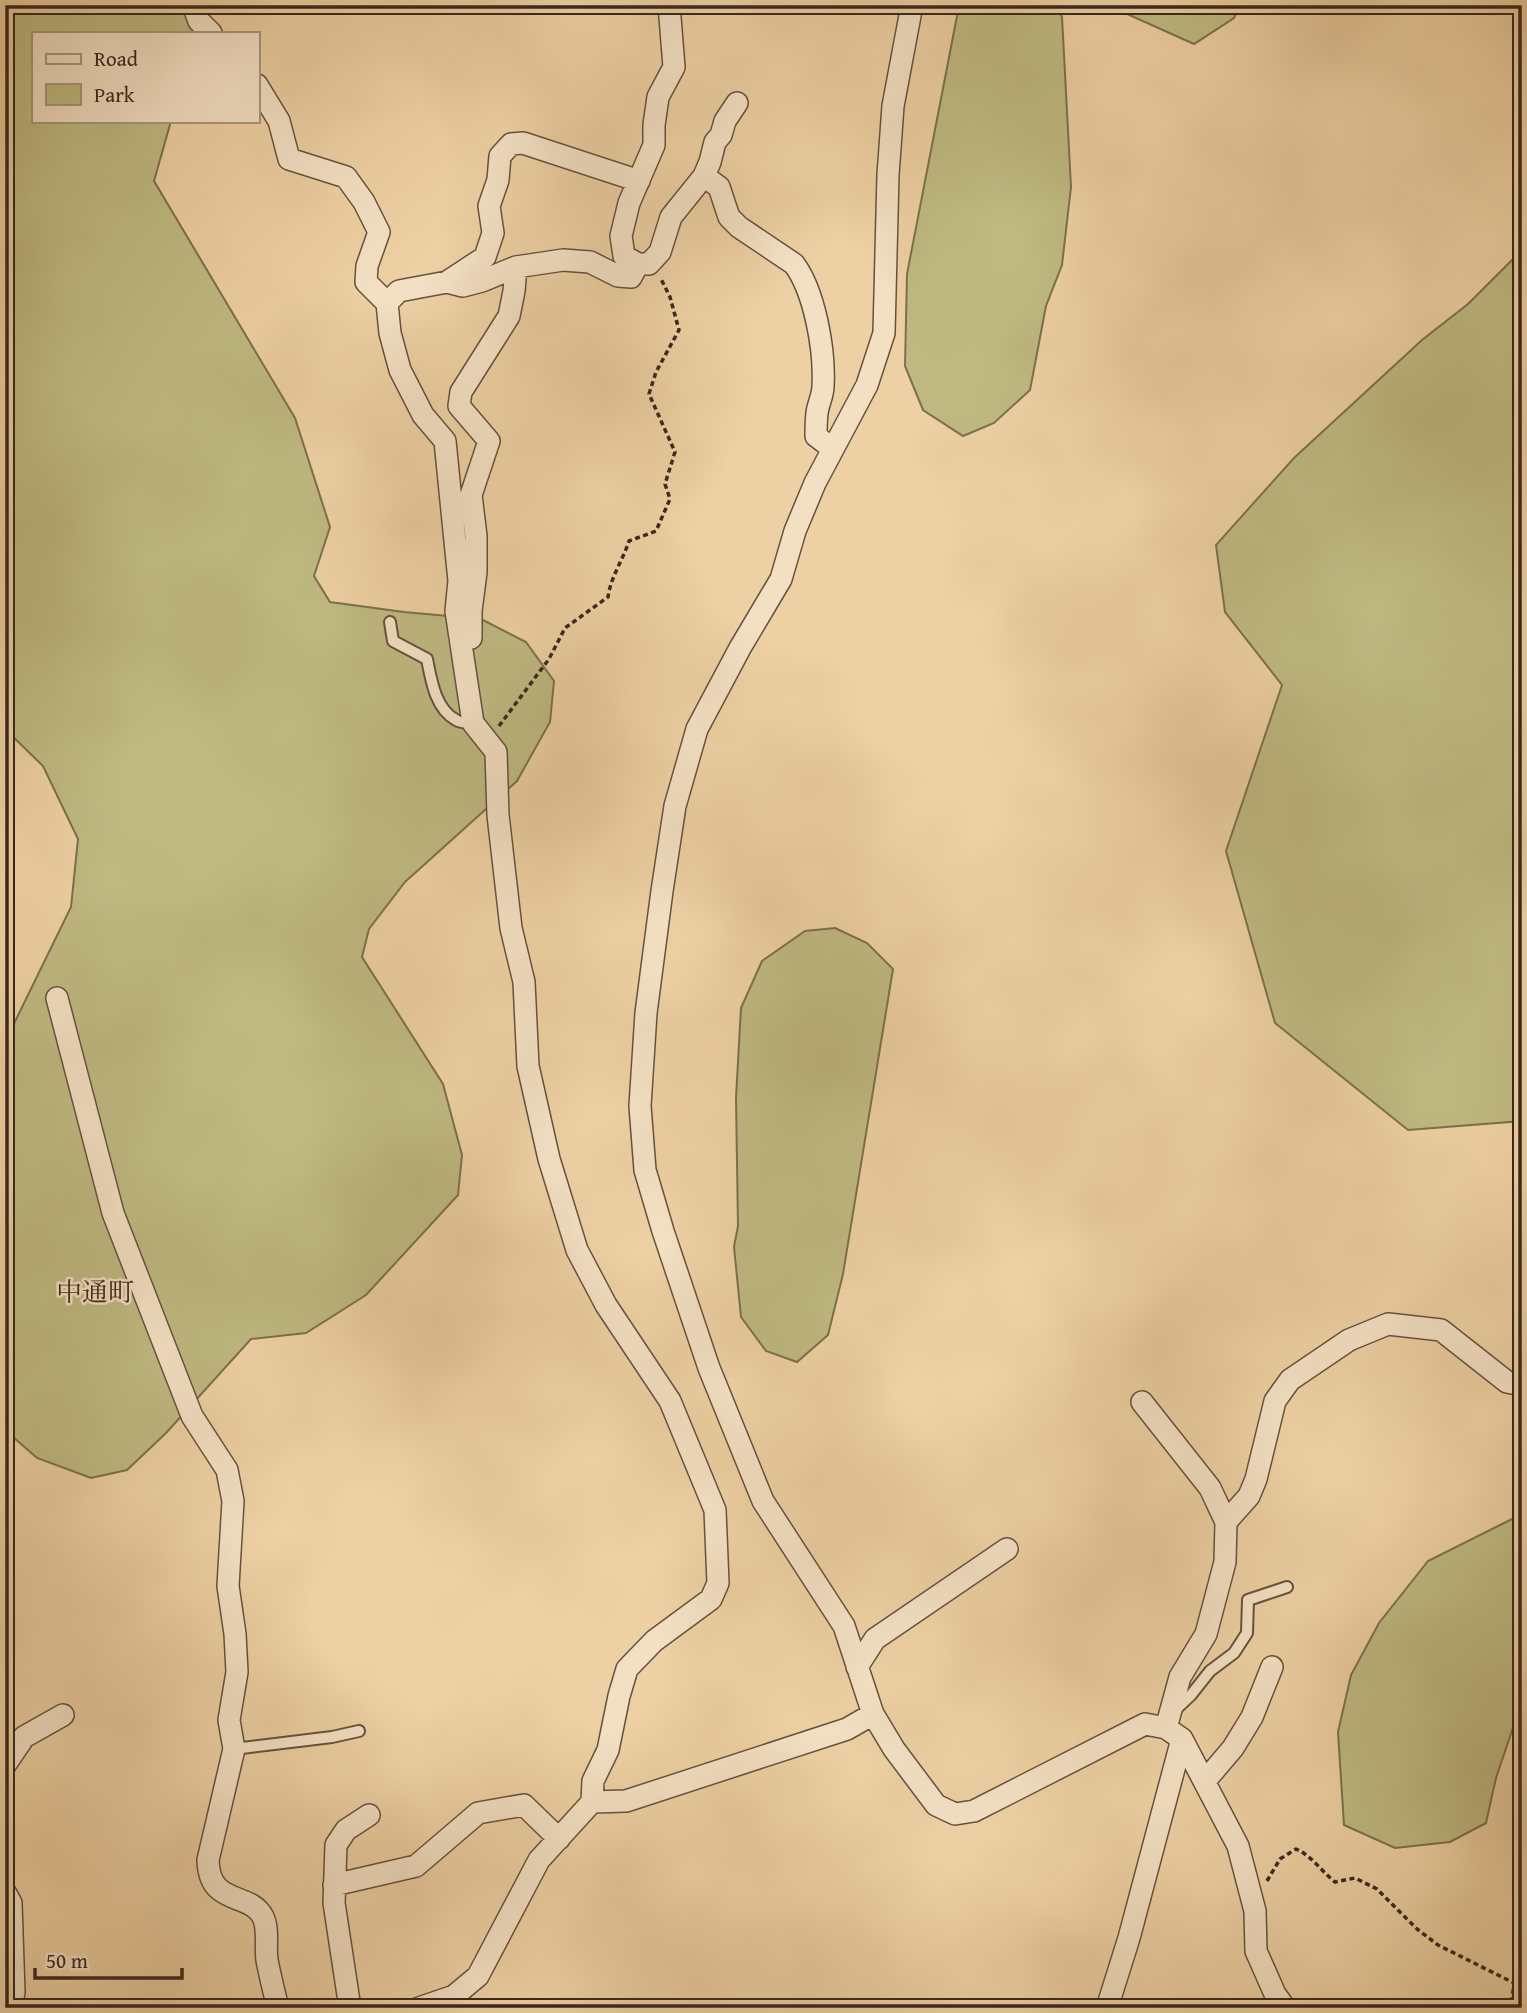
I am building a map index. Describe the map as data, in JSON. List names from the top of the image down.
{
  "districts": ["中通町"],
  "legend": ["Road", "Park"],
  "scale_bar": "50 m"
}
